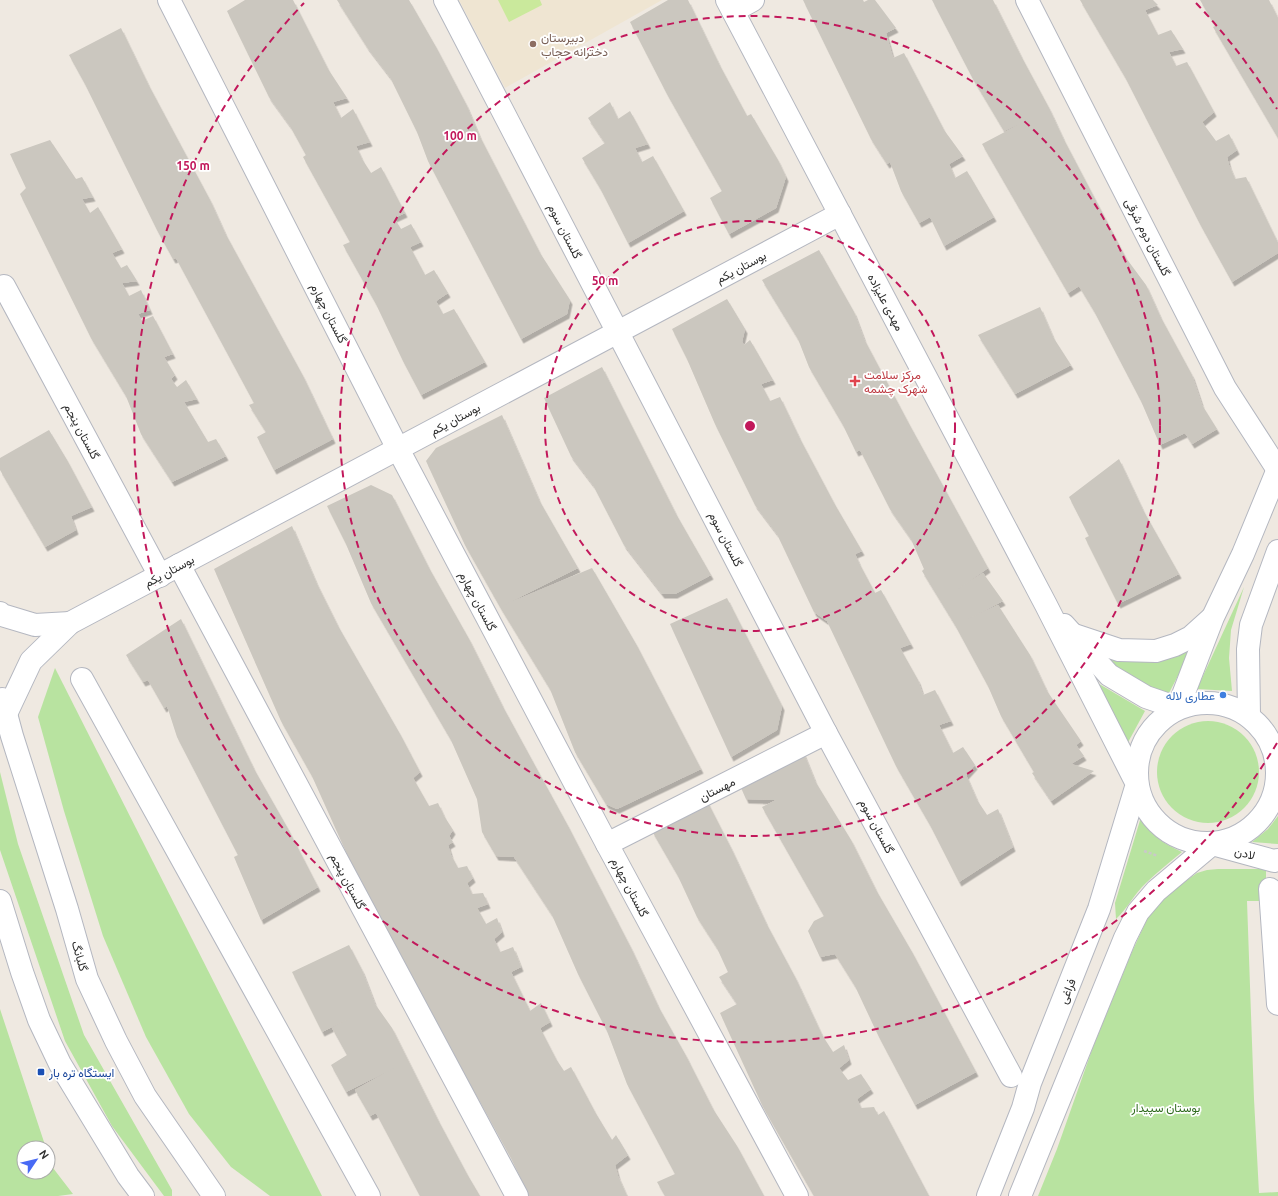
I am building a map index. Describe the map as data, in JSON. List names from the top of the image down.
{
  "streets": {
    "street": [
      "گلستان سوم",
      "گلستان دوم شرقی",
      "بوستان یکم",
      "مهدی علیزاده",
      "گلستان چهارم",
      "گلستان پنجم",
      "مهستان",
      "لادن",
      "گلبانگ",
      "فراغی"
    ]
  },
  "crossings": [
    ["گلستان سوم", "بوستان یکم"],
    ["گلستان سوم", "مهستان"],
    ["بوستان یکم", "مهدی علیزاده"],
    ["بوستان یکم", "گلستان چهارم"],
    ["بوستان یکم", "گلستان پنجم"],
    ["بوستان یکم", "گلبانگ"],
    ["گلستان چهارم", "مهستان"],
    ["لادن", "فراغی"]
  ],
  "parks": ["بوستان سپیدار"],
  "places": {
    "other": ["دبیرستان دخترانه حجاب", "عطاری لاله"],
    "health": ["مرکز سلامت شهرک چشمه"],
    "transit": ["ایستگاه تره بار"]
  },
  "north": "top right",
  "rings": ["100 m", "150 m", "50 m"]
}
